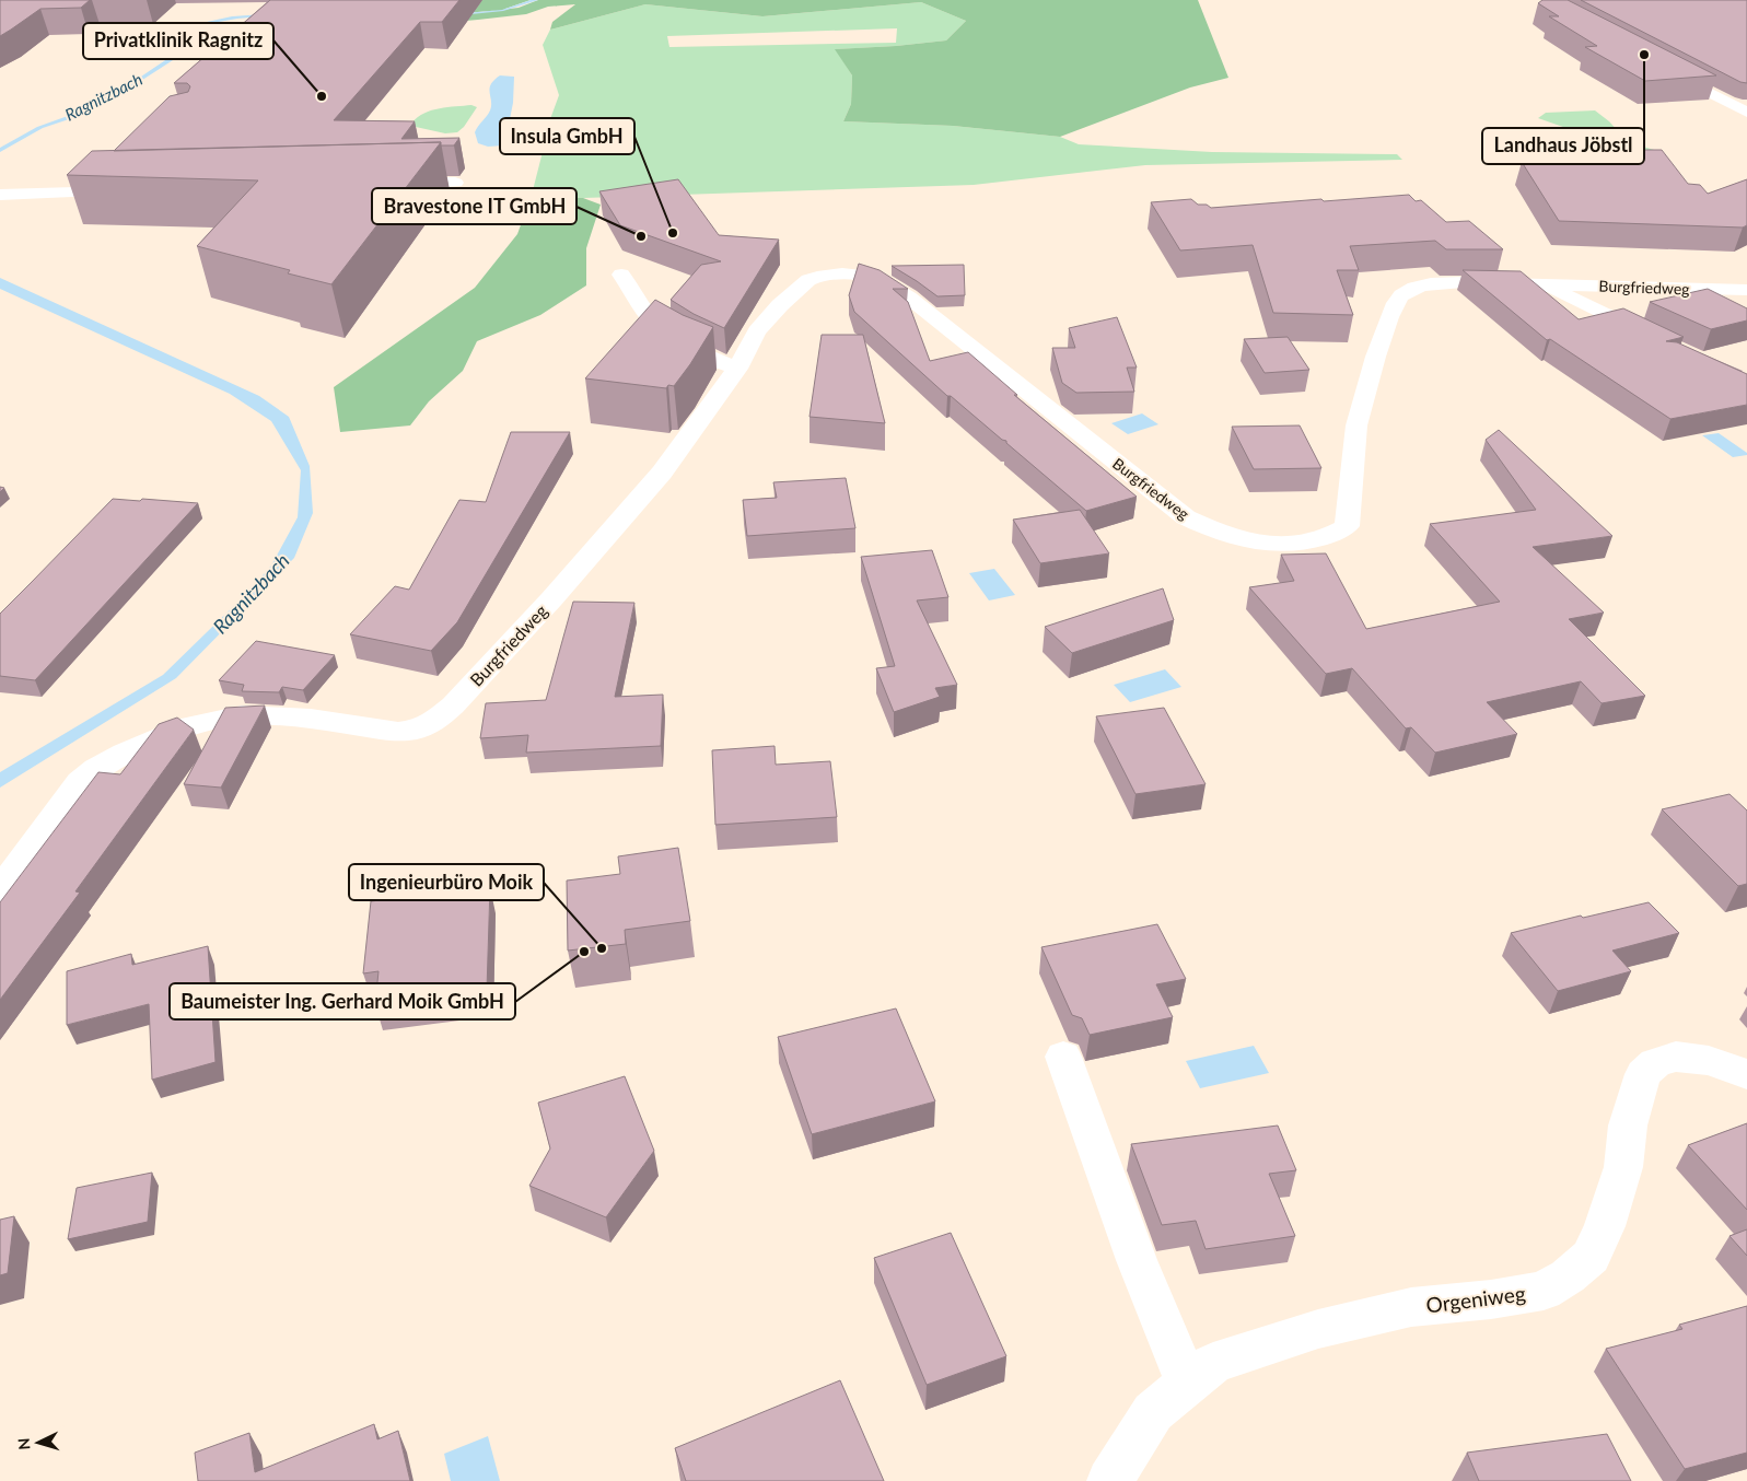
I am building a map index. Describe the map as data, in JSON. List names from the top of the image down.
{
  "streets": {
    "street": ["Burgfriedweg", "Orgeniweg"]
  },
  "water": ["Ragnitzbach"],
  "places": [
    "Landhaus Jöbstl",
    "Privatklinik Ragnitz",
    "Insula GmbH",
    "Bravestone IT GmbH",
    "Ingenieurbüro Moik",
    "Baumeister Ing. Gerhard Moik GmbH"
  ],
  "north": "left"
}
